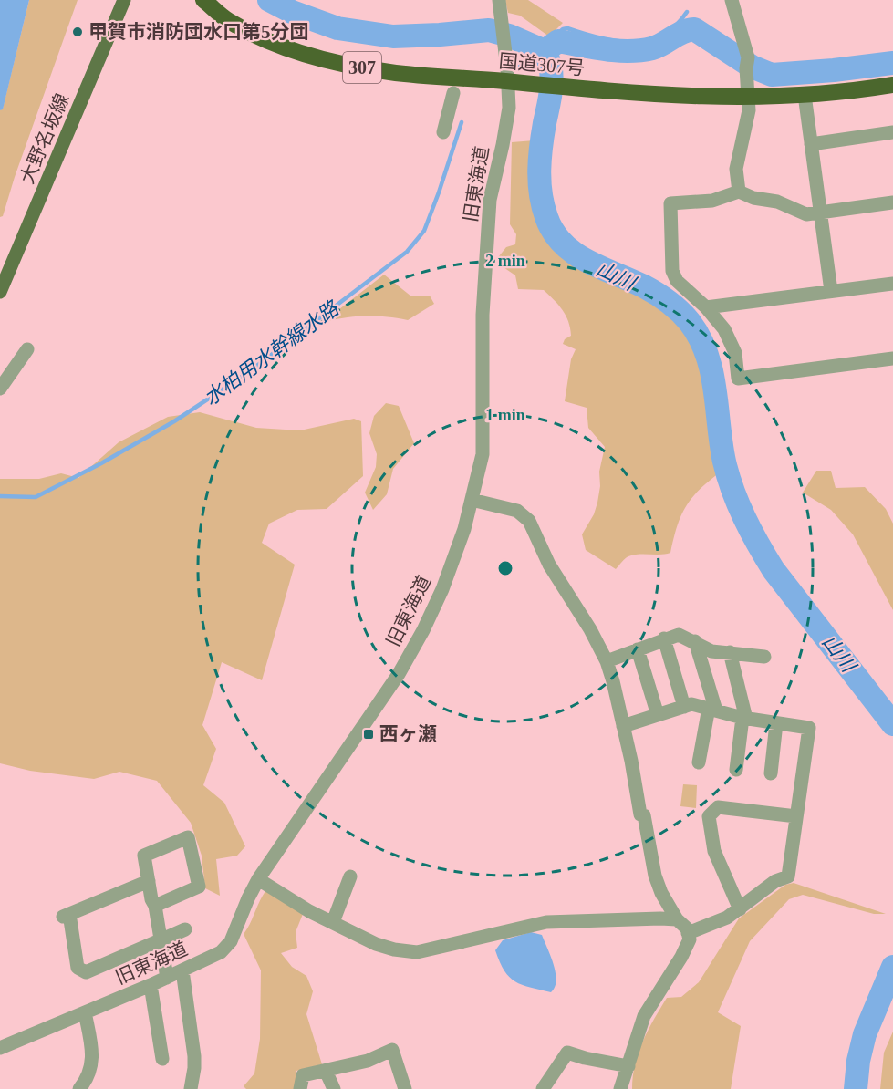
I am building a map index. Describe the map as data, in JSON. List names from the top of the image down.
{
  "streets": {
    "highway": ["国道307号", "307"],
    "main road": ["大野名坂線"],
    "street": ["旧東海道"]
  },
  "crossings": [
    ["国道307号", "旧東海道"]
  ],
  "water": ["山川", "水柏用水幹線水路"],
  "places": {
    "other": ["甲賀市消防団水口第5分団"],
    "transit": ["西ヶ瀬"]
  },
  "rings": ["2 min", "1 min"]
}
